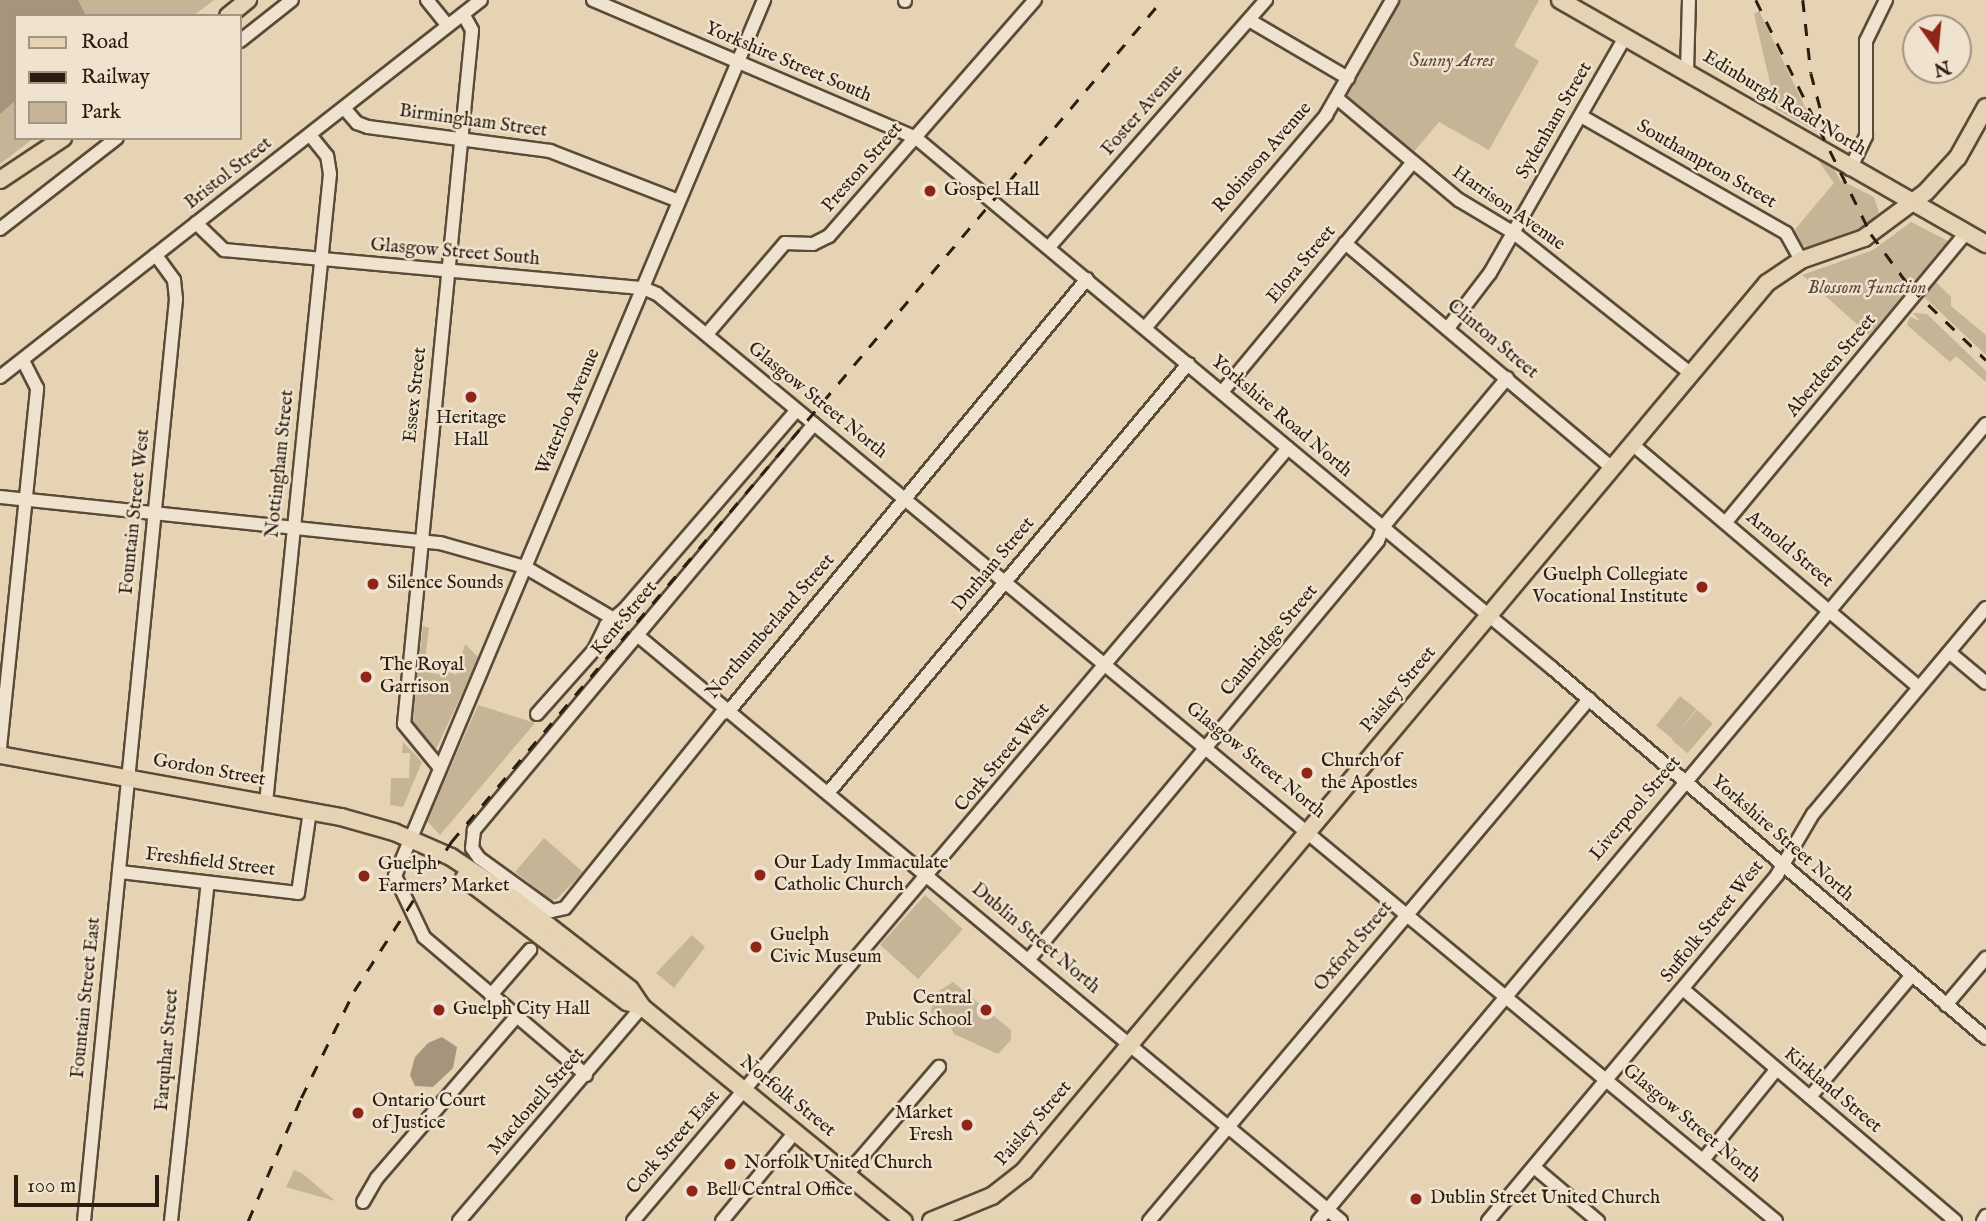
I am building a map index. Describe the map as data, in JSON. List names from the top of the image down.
{
  "streets": {
    "main road": [
      "Edinburgh Road North",
      "Paisley Street",
      "Gordon Street",
      "Norfolk Street"
    ],
    "street": [
      "Yorkshire Street South",
      "Foster Avenue",
      "Sydenham Street",
      "Birmingham Street",
      "Robinson Avenue",
      "Southampton Street",
      "Preston Street",
      "Bristol Street",
      "Harrison Avenue",
      "Glasgow Street South",
      "Elora Street",
      "Clinton Street",
      "Aberdeen Street",
      "Essex Street",
      "Glasgow Street North",
      "Waterloo Avenue",
      "Yorkshire Road North",
      "Nottingham Street",
      "Fountain Street West",
      "Arnold Street",
      "Durham Street",
      "Kent Street",
      "Northumberland Street",
      "Cambridge Street",
      "Cork Street West",
      "Liverpool Street",
      "Yorkshire Street North",
      "Freshfield Street",
      "Suffolk Street West",
      "Dublin Street North",
      "Oxford Street",
      "Fountain Street East",
      "Farquhar Street",
      "Kirkland Street",
      "Macdonell Street",
      "Cork Street East"
    ]
  },
  "crossings": [
    ["Yorkshire Street South", "Foster Avenue"],
    ["Yorkshire Street South", "Preston Street"],
    ["Yorkshire Street South", "Waterloo Avenue"],
    ["Yorkshire Street South", "Yorkshire Road North"],
    ["Edinburgh Road North", "Sydenham Street"],
    ["Edinburgh Road North", "Aberdeen Street"],
    ["Edinburgh Road North", "Paisley Street"],
    ["Foster Avenue", "Yorkshire Road North"],
    ["Sydenham Street", "Southampton Street"],
    ["Sydenham Street", "Harrison Avenue"],
    ["Sydenham Street", "Clinton Street"],
    ["Birmingham Street", "Bristol Street"],
    ["Birmingham Street", "Essex Street"],
    ["Birmingham Street", "Waterloo Avenue"],
    ["Robinson Avenue", "Harrison Avenue"],
    ["Robinson Avenue", "Yorkshire Road North"],
    ["Southampton Street", "Paisley Street"],
    ["Preston Street", "Glasgow Street South"],
    ["Preston Street", "Glasgow Street North"],
    ["Bristol Street", "Glasgow Street South"],
    ["Bristol Street", "Essex Street"],
    ["Bristol Street", "Nottingham Street"],
    ["Bristol Street", "Fountain Street West"],
    ["Harrison Avenue", "Elora Street"],
    ["Harrison Avenue", "Paisley Street"],
    ["Glasgow Street South", "Essex Street"],
    ["Glasgow Street South", "Glasgow Street North"],
    ["Glasgow Street South", "Waterloo Avenue"],
    ["Glasgow Street South", "Nottingham Street"],
    ["Elora Street", "Clinton Street"],
    ["Elora Street", "Yorkshire Road North"],
    ["Clinton Street", "Cambridge Street"],
    ["Clinton Street", "Paisley Street"],
    ["Aberdeen Street", "Arnold Street"],
    ["Essex Street", "Waterloo Avenue"],
    ["Glasgow Street North", "Durham Street"],
    ["Glasgow Street North", "Kent Street"],
    ["Glasgow Street North", "Northumberland Street"],
    ["Glasgow Street North", "Cambridge Street"],
    ["Glasgow Street North", "Paisley Street"],
    ["Glasgow Street North", "Cork Street West"],
    ["Glasgow Street North", "Liverpool Street"],
    ["Glasgow Street North", "Suffolk Street West"],
    ["Glasgow Street North", "Oxford Street"],
    ["Waterloo Avenue", "Gordon Street"],
    ["Waterloo Avenue", "Norfolk Street"],
    ["Waterloo Avenue", "Macdonell Street"],
    ["Yorkshire Road North", "Durham Street"],
    ["Yorkshire Road North", "Northumberland Street"],
    ["Yorkshire Road North", "Cambridge Street"],
    ["Yorkshire Road North", "Paisley Street"],
    ["Yorkshire Road North", "Cork Street West"],
    ["Yorkshire Road North", "Yorkshire Street North"],
    ["Nottingham Street", "Gordon Street"],
    ["Fountain Street West", "Gordon Street"],
    ["Fountain Street West", "Fountain Street East"],
    ["Arnold Street", "Paisley Street"],
    ["Arnold Street", "Liverpool Street"],
    ["Arnold Street", "Suffolk Street West"],
    ["Durham Street", "Dublin Street North"],
    ["Kent Street", "Northumberland Street"],
    ["Kent Street", "Dublin Street North"],
    ["Northumberland Street", "Dublin Street North"],
    ["Cambridge Street", "Dublin Street North"],
    ["Paisley Street", "Yorkshire Street North"],
    ["Paisley Street", "Dublin Street North"],
    ["Cork Street West", "Dublin Street North"],
    ["Cork Street West", "Norfolk Street"],
    ["Cork Street West", "Cork Street East"],
    ["Gordon Street", "Freshfield Street"],
    ["Gordon Street", "Fountain Street East"],
    ["Gordon Street", "Norfolk Street"],
    ["Liverpool Street", "Yorkshire Street North"],
    ["Liverpool Street", "Dublin Street North"],
    ["Yorkshire Street North", "Suffolk Street West"],
    ["Yorkshire Street North", "Oxford Street"],
    ["Freshfield Street", "Fountain Street East"],
    ["Freshfield Street", "Farquhar Street"],
    ["Suffolk Street West", "Kirkland Street"],
    ["Dublin Street North", "Oxford Street"],
    ["Norfolk Street", "Macdonell Street"],
    ["Norfolk Street", "Cork Street East"]
  ],
  "parks": ["Sunny Acres", "Blossom Junction"],
  "places": [
    "Gospel Hall",
    "Heritage Hall",
    "Silence Sounds",
    "Guelph Collegiate Vocational Institute",
    "The Royal Garrison",
    "Church of the Apostles",
    "Our Lady Immaculate Catholic Church",
    "Guelph Farmers' Market",
    "Guelph Civic Museum",
    "Guelph City Hall",
    "Central Public School",
    "Ontario Court of Justice",
    "Market Fresh",
    "Norfolk United Church",
    "Bell Central Office",
    "Dublin Street United Church"
  ],
  "legend": ["Road", "Railway", "Park"],
  "scale_bar": "100 m",
  "north": "bottom"
}
